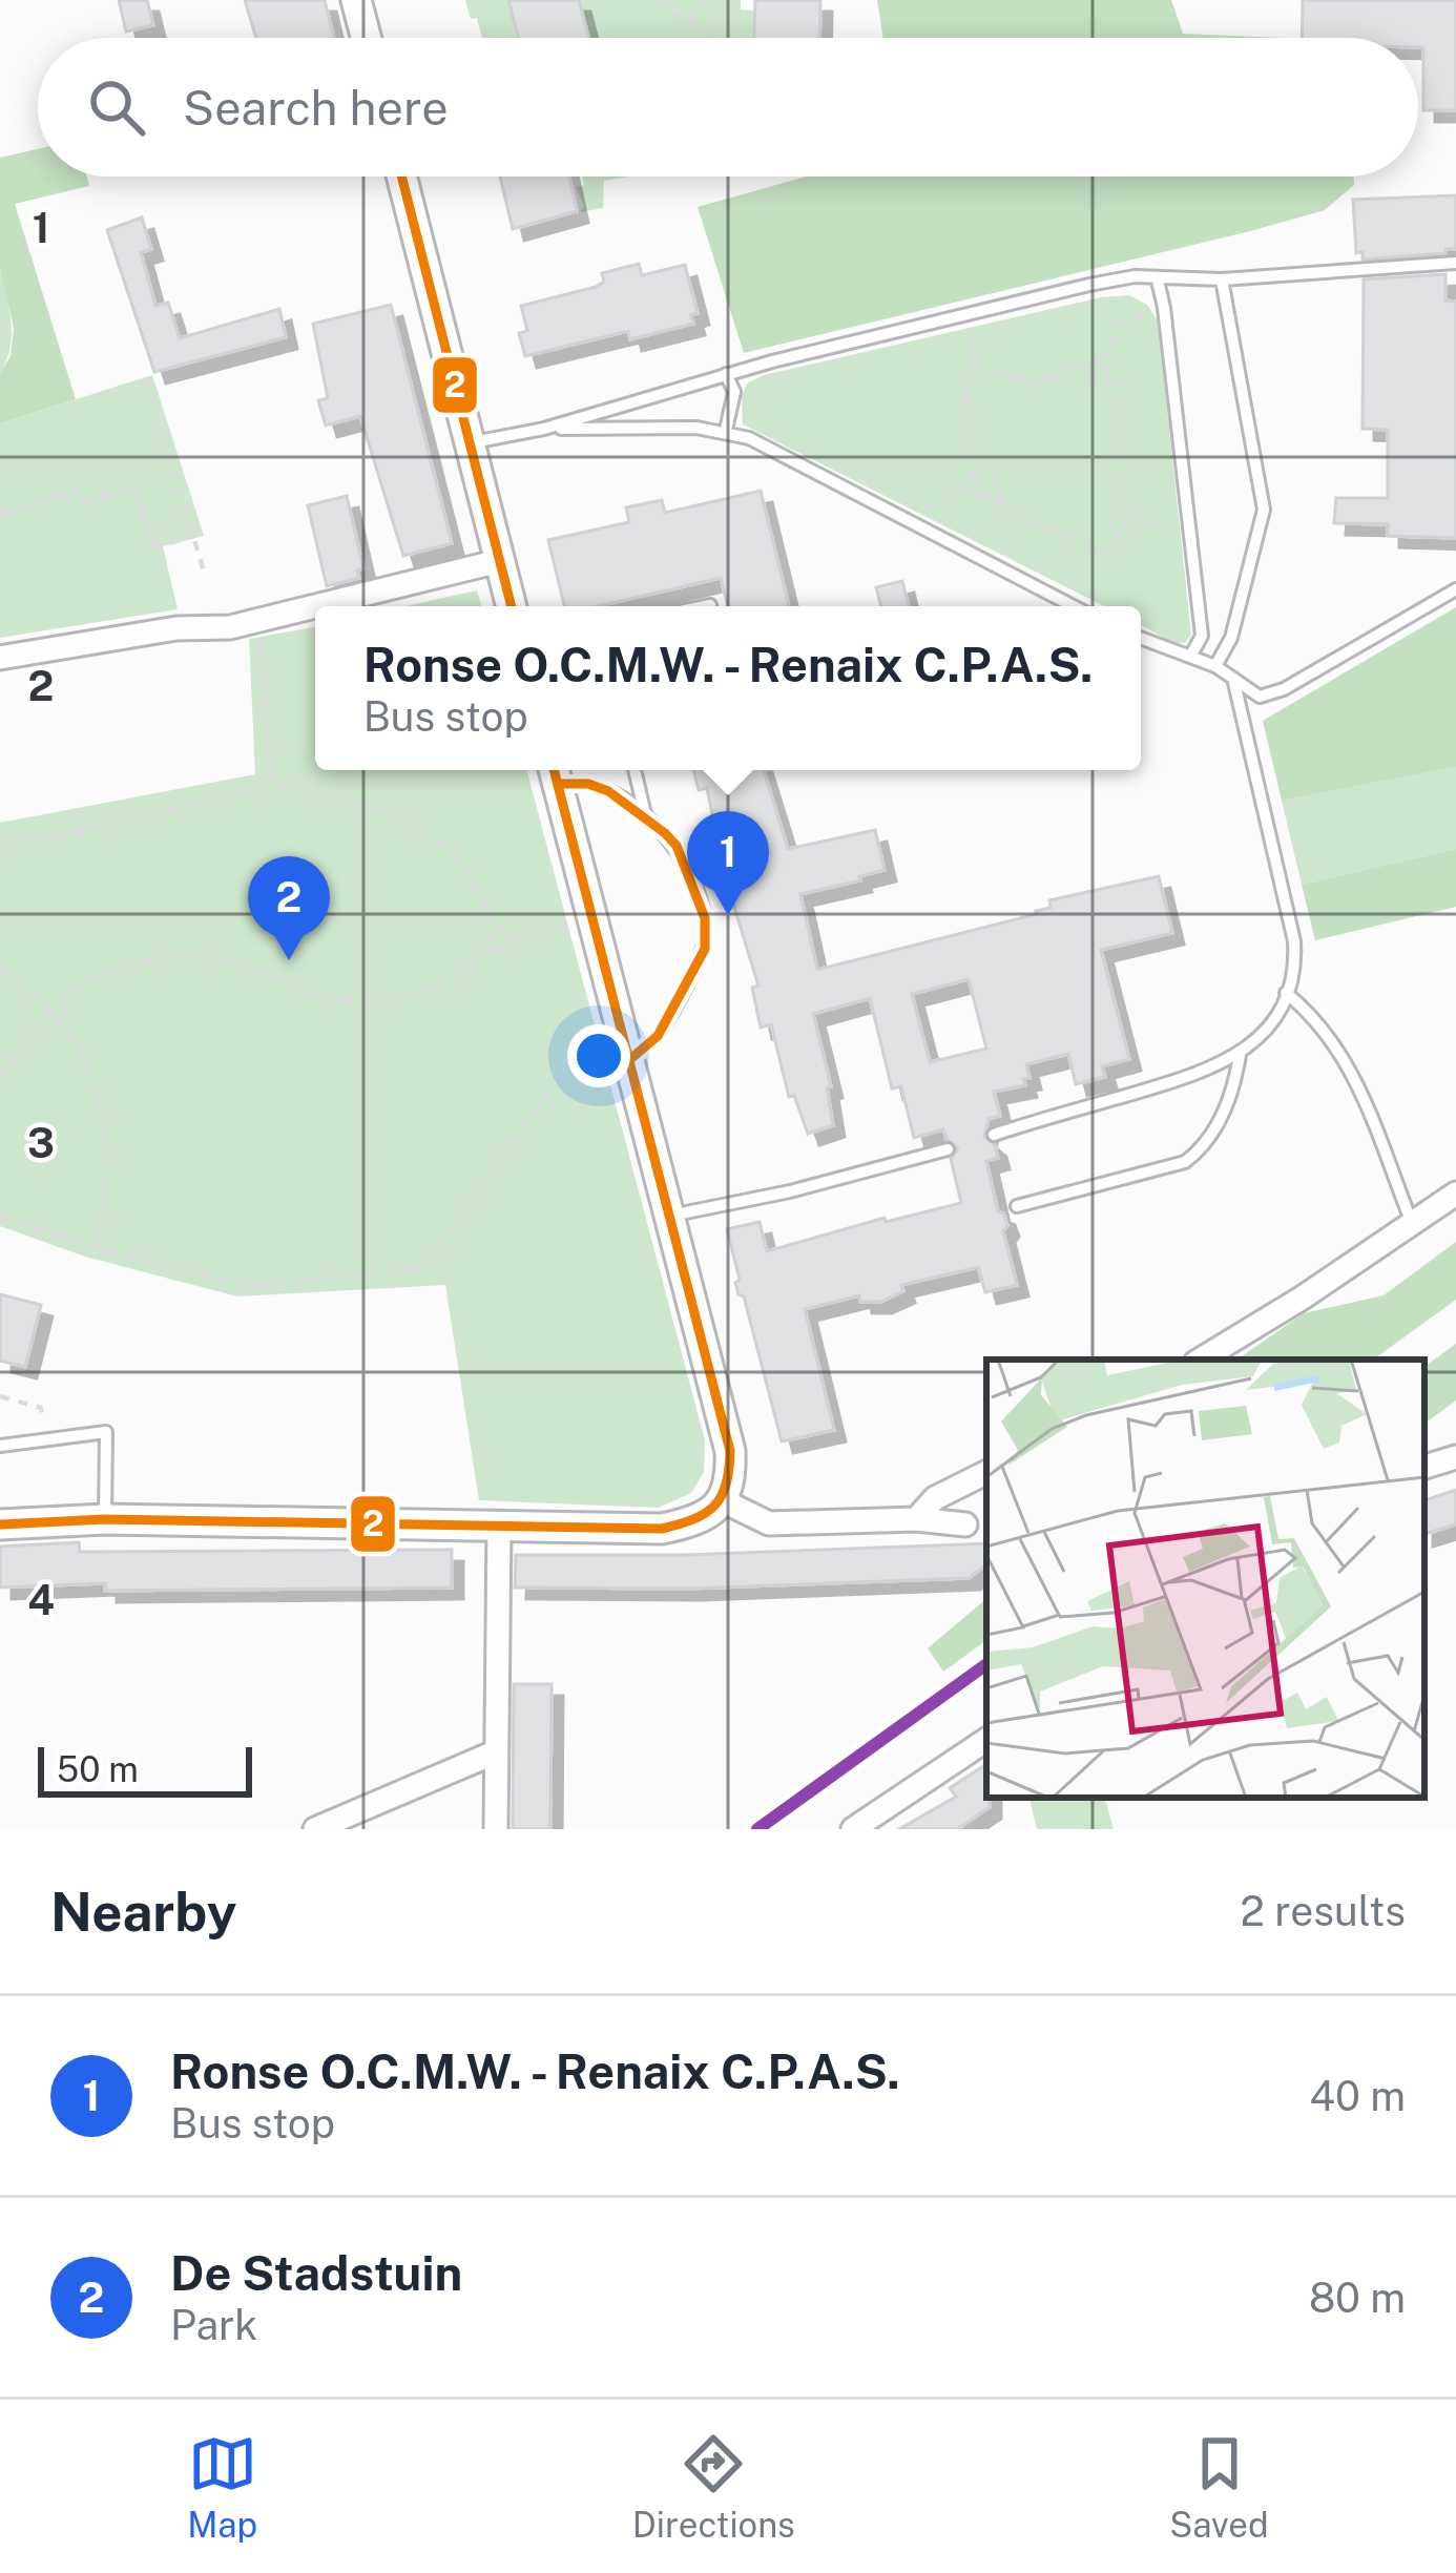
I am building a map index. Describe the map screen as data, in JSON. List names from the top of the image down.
{
  "lines": ["transit line 2"],
  "scale_bar": "50 m",
  "page": {
    "search": "Search here",
    "popup": ["Ronse O.C.M.W. - Renaix C.P.A.S.", "Bus stop"],
    "pins": ["1", "2"],
    "scale": "50 m",
    "heading": ["Nearby", "2 results"],
    "list": [
      {
        "mark": "1",
        "name": "Ronse O.C.M.W. - Renaix C.P.A.S.",
        "note": "Bus stop",
        "value": "40 m"
      },
      {
        "mark": "2",
        "name": "De Stadstuin",
        "note": "Park",
        "value": "80 m"
      }
    ],
    "nav": ["Map", "Directions", "Saved"]
  },
  "grid": {
    "rows": [
      "1",
      "2",
      "3",
      "4"
    ]
  }
}
